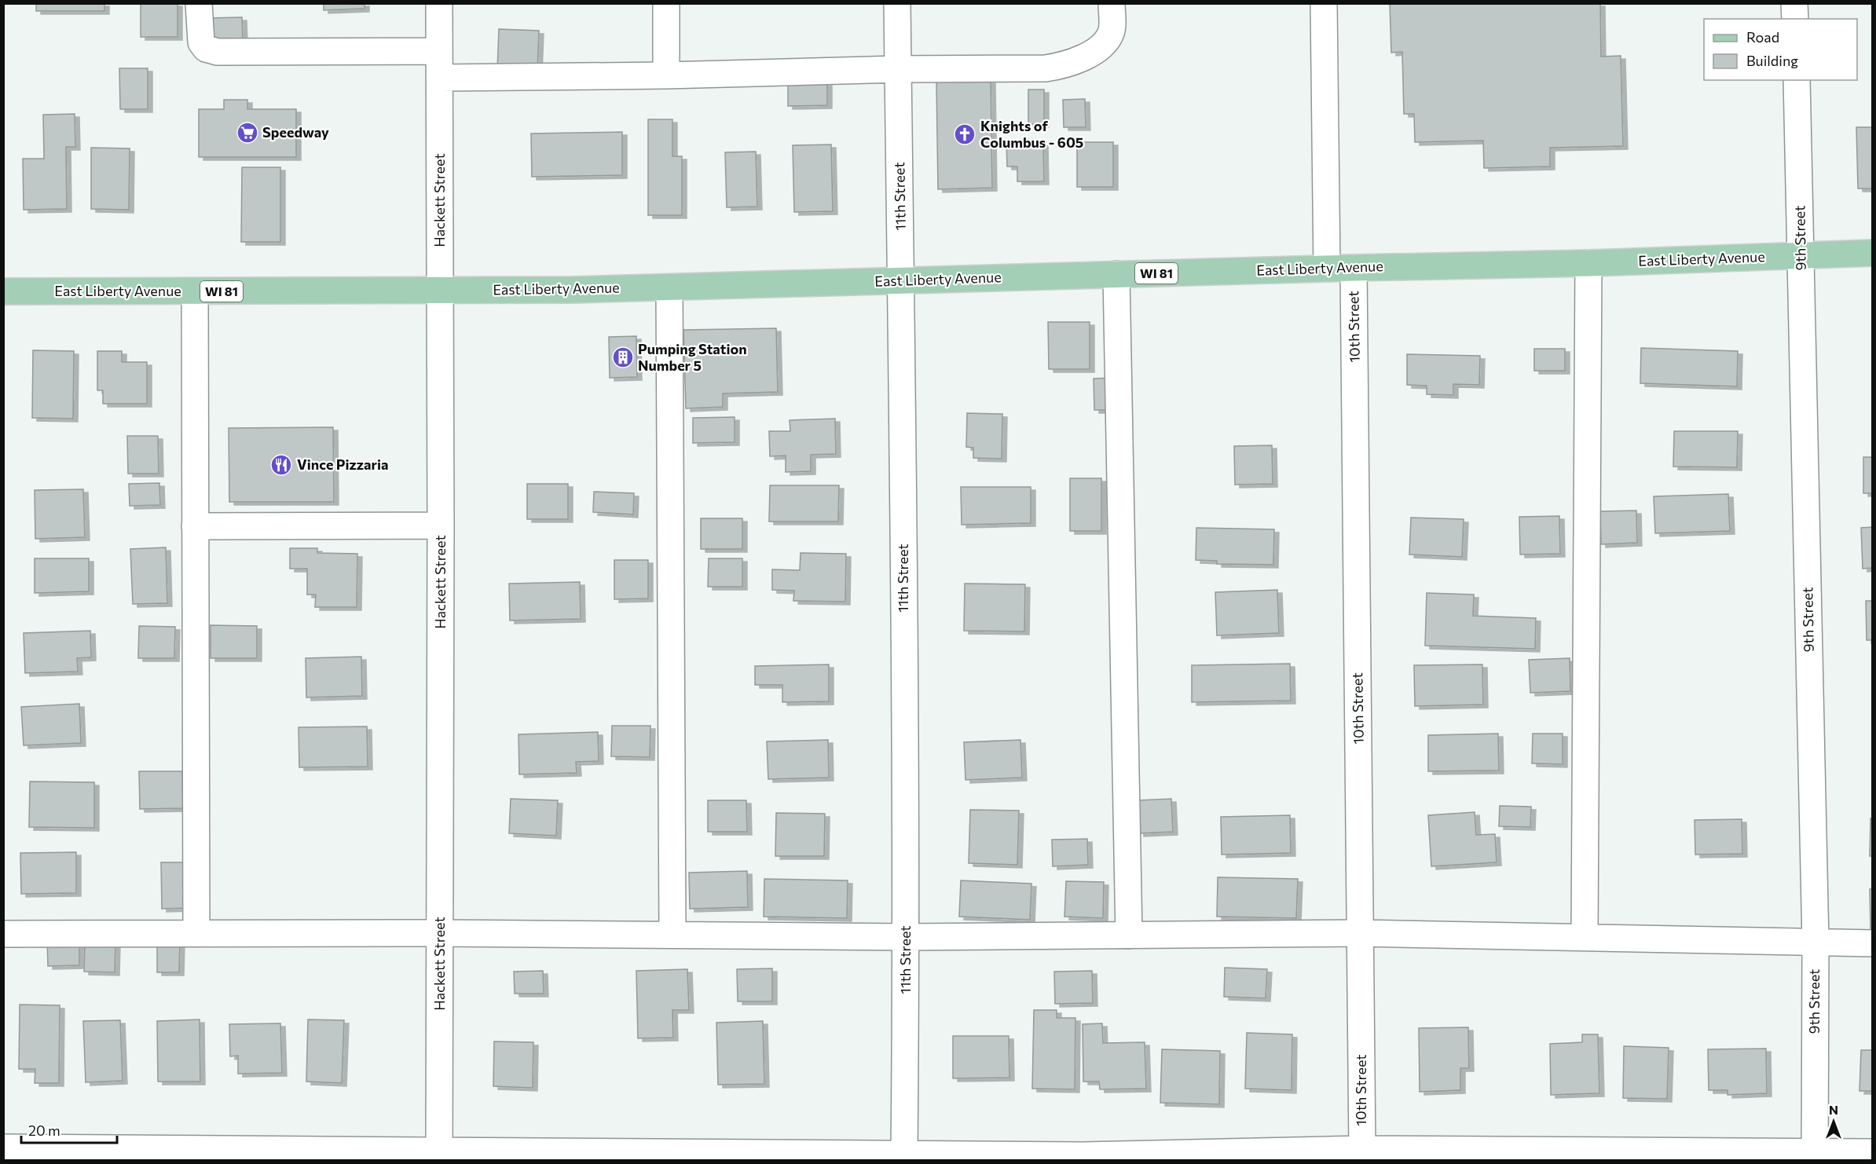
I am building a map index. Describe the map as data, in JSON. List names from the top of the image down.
{
  "streets": {
    "main road": ["East Liberty Avenue", "WI 81"],
    "street": [
      "11th Street",
      "Hackett Street",
      "9th Street",
      "10th Street"
    ]
  },
  "crossings": [
    ["11th Street", "East Liberty Avenue"],
    ["Hackett Street", "East Liberty Avenue"],
    ["9th Street", "East Liberty Avenue"],
    ["East Liberty Avenue", "10th Street"]
  ],
  "places": {
    "supermarket": ["Speedway"],
    "church": ["Knights of Columbus - 605"],
    "building": ["Pumping Station Number 5"],
    "restaurant": ["Vince Pizzaria"]
  },
  "legend": ["Road", "Building"],
  "scale_bar": "20 m",
  "north": "top"
}
